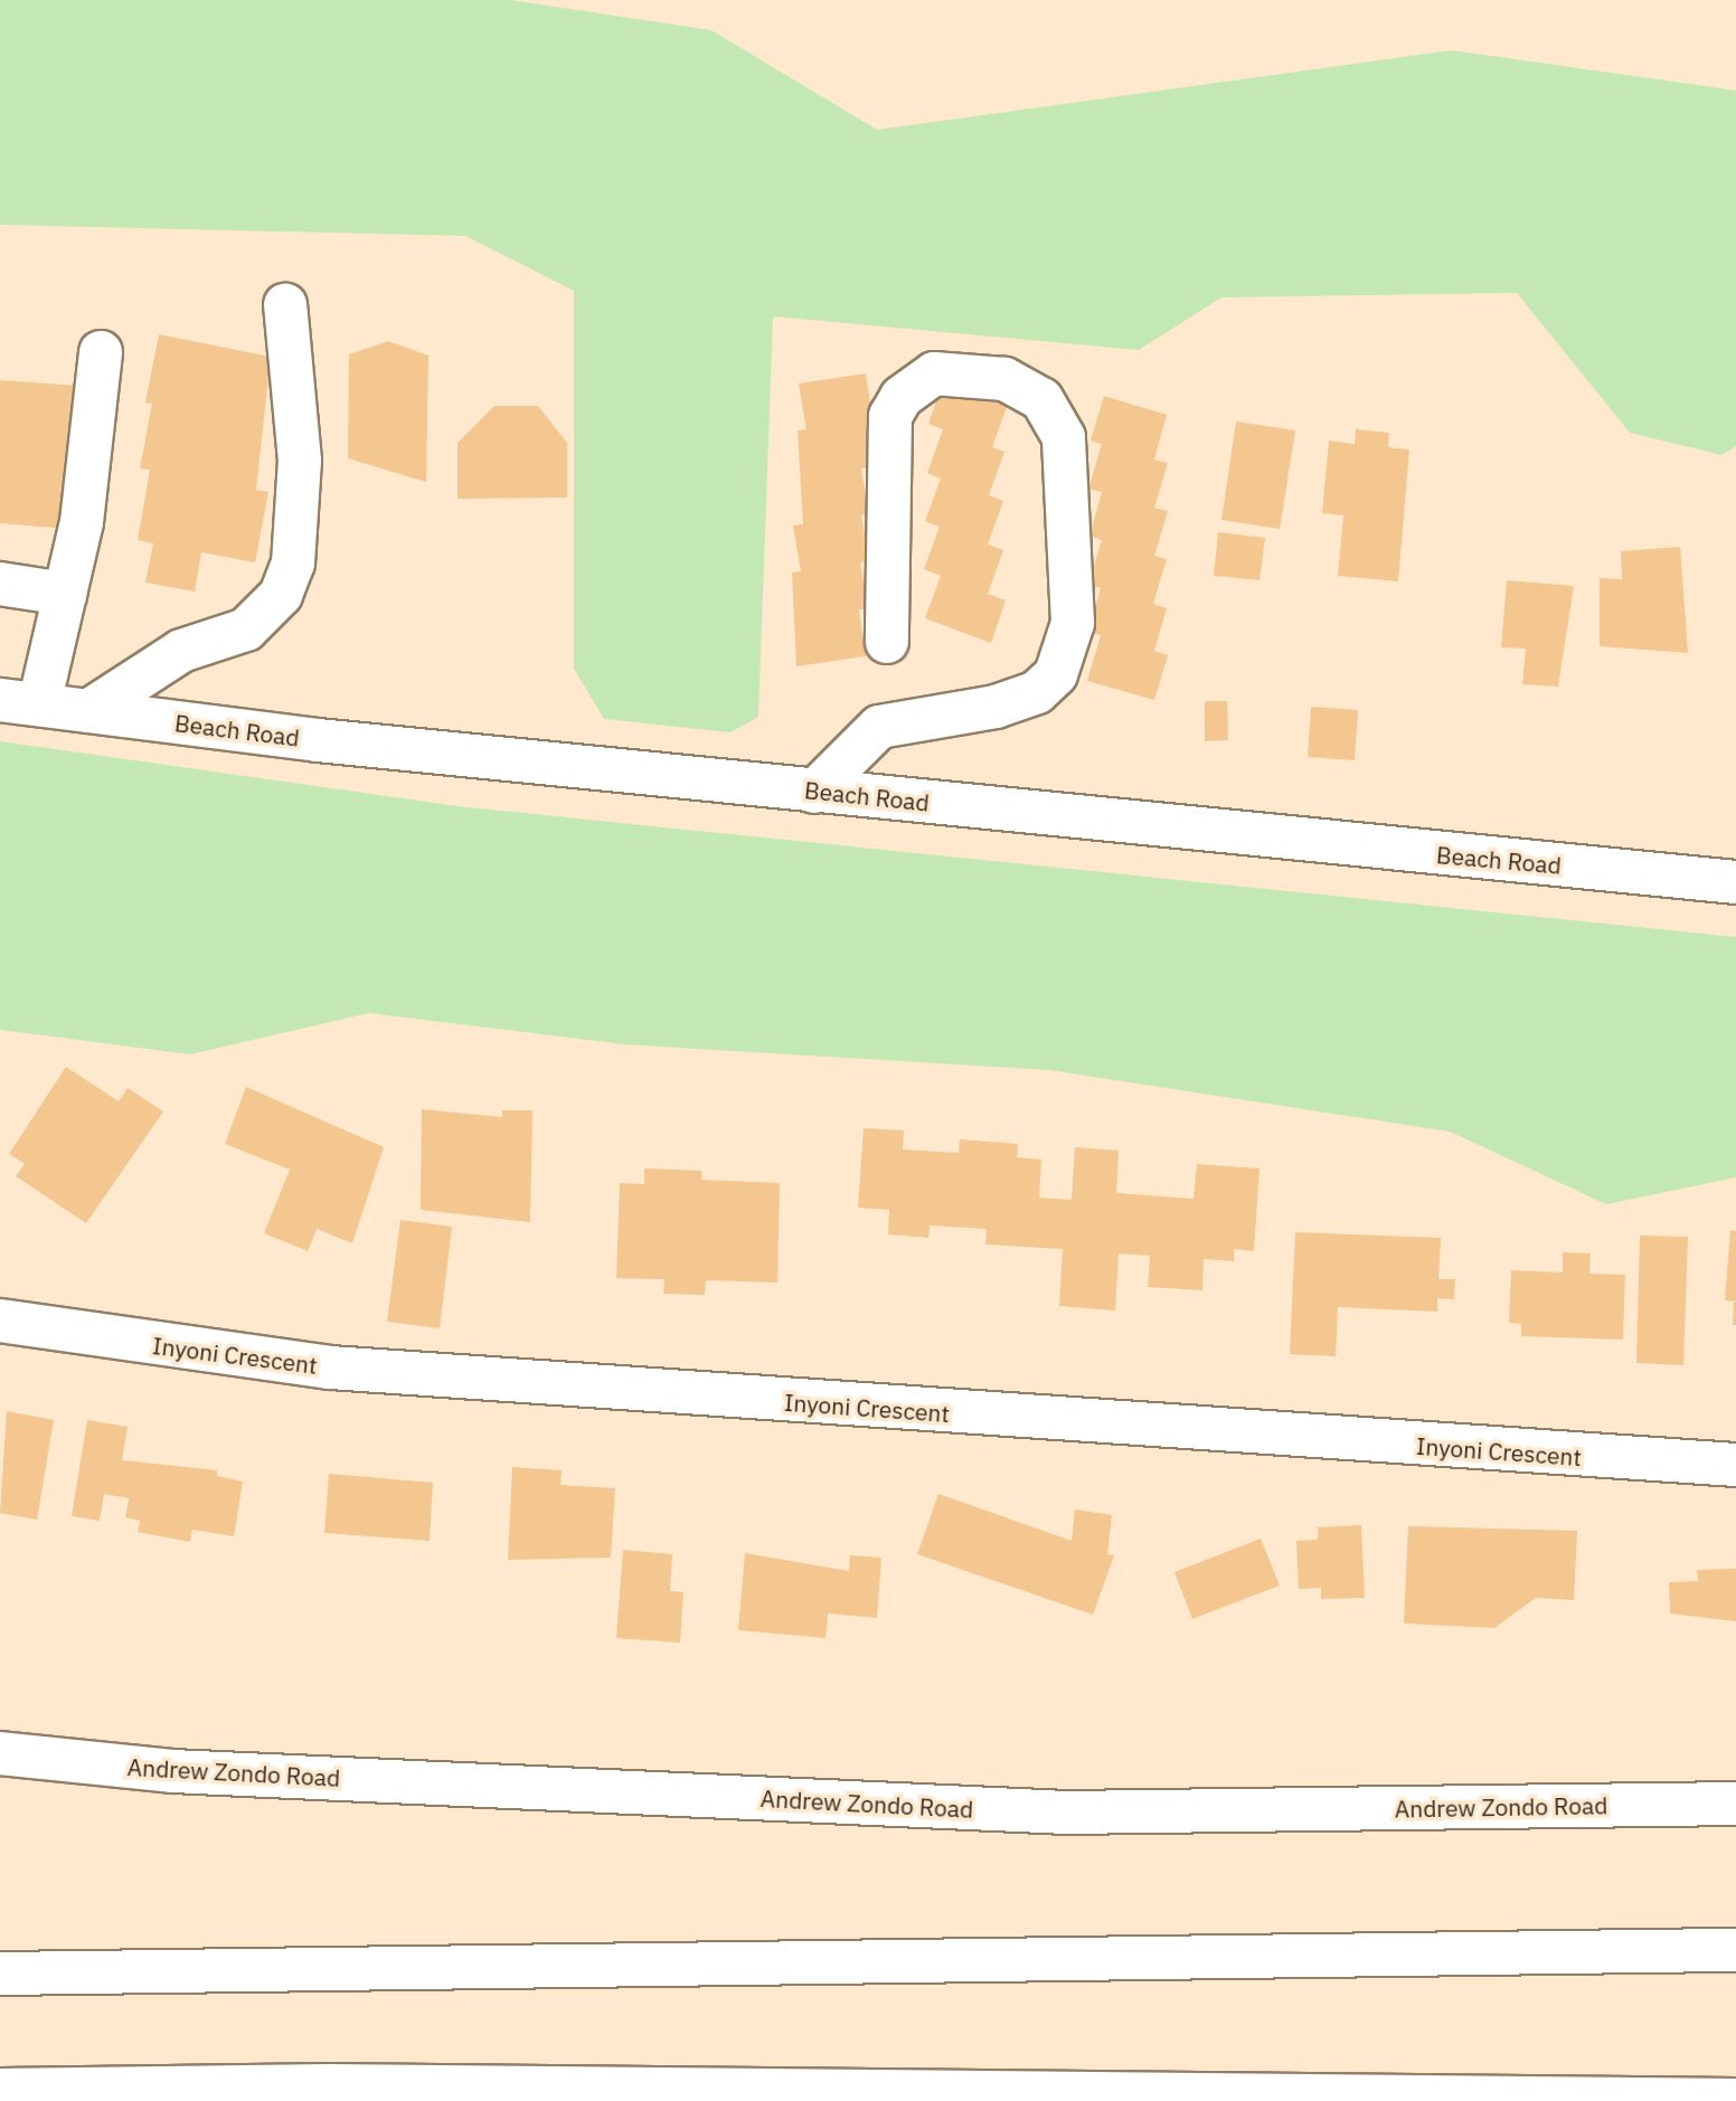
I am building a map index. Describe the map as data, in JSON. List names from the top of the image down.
{
  "streets": {
    "main road": ["Beach Road", "Inyoni Crescent", "Andrew Zondo Road"]
  }
}
